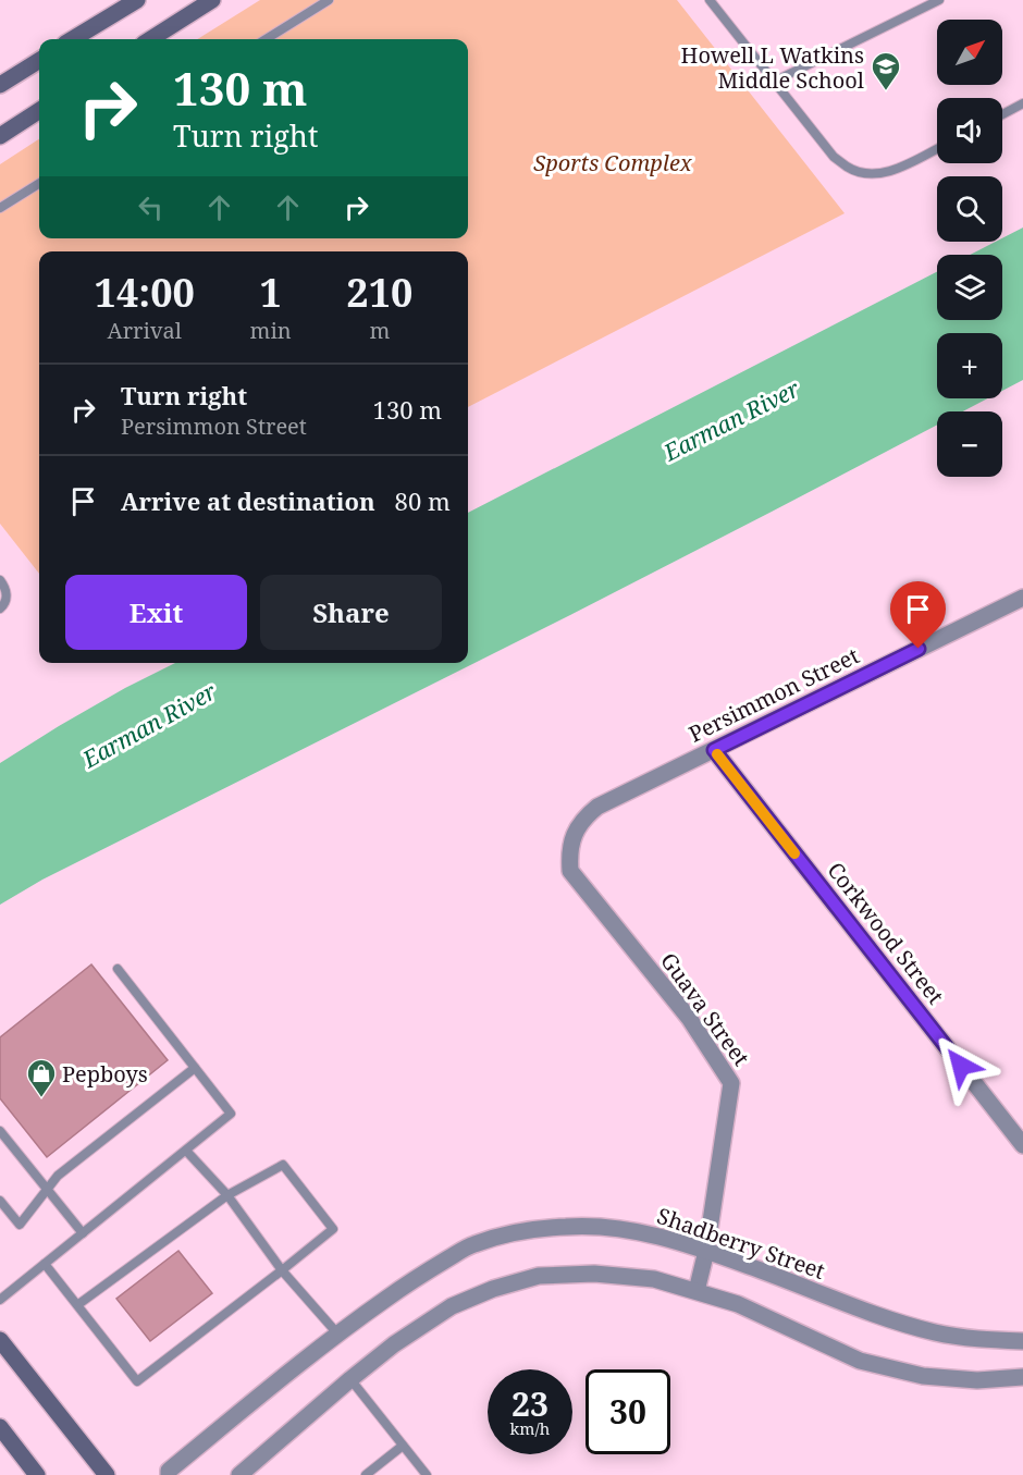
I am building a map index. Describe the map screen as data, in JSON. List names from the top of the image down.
{
  "streets": {
    "street": [
      "Persimmon Street",
      "Corkwood Street",
      "Guava Street",
      "Shadberry Street"
    ]
  },
  "crossings": [
    ["Persimmon Street", "Corkwood Street"],
    ["Persimmon Street", "Guava Street"],
    ["Guava Street", "Shadberry Street"]
  ],
  "water": ["Earman River"],
  "parks": ["Sports Complex"],
  "places": {
    "school or university": ["Howell L Watkins Middle School"],
    "shop": ["Pepboys"]
  },
  "north": "top right",
  "page": {
    "map_buttons": ["+", "−"],
    "turn": ["130 m", "Turn right"],
    "eta": [
      "14:00",
      "Arrival",
      "1",
      "min",
      "210",
      "m"
    ],
    "list": [
      {
        "name": "Turn right",
        "note": "Persimmon Street",
        "value": "130 m"
      },
      {
        "name": "Arrive at destination",
        "value": "80 m"
      }
    ],
    "buttons": ["Exit", "Share"],
    "speed": "23 km/h",
    "limit": "30"
  }
}
